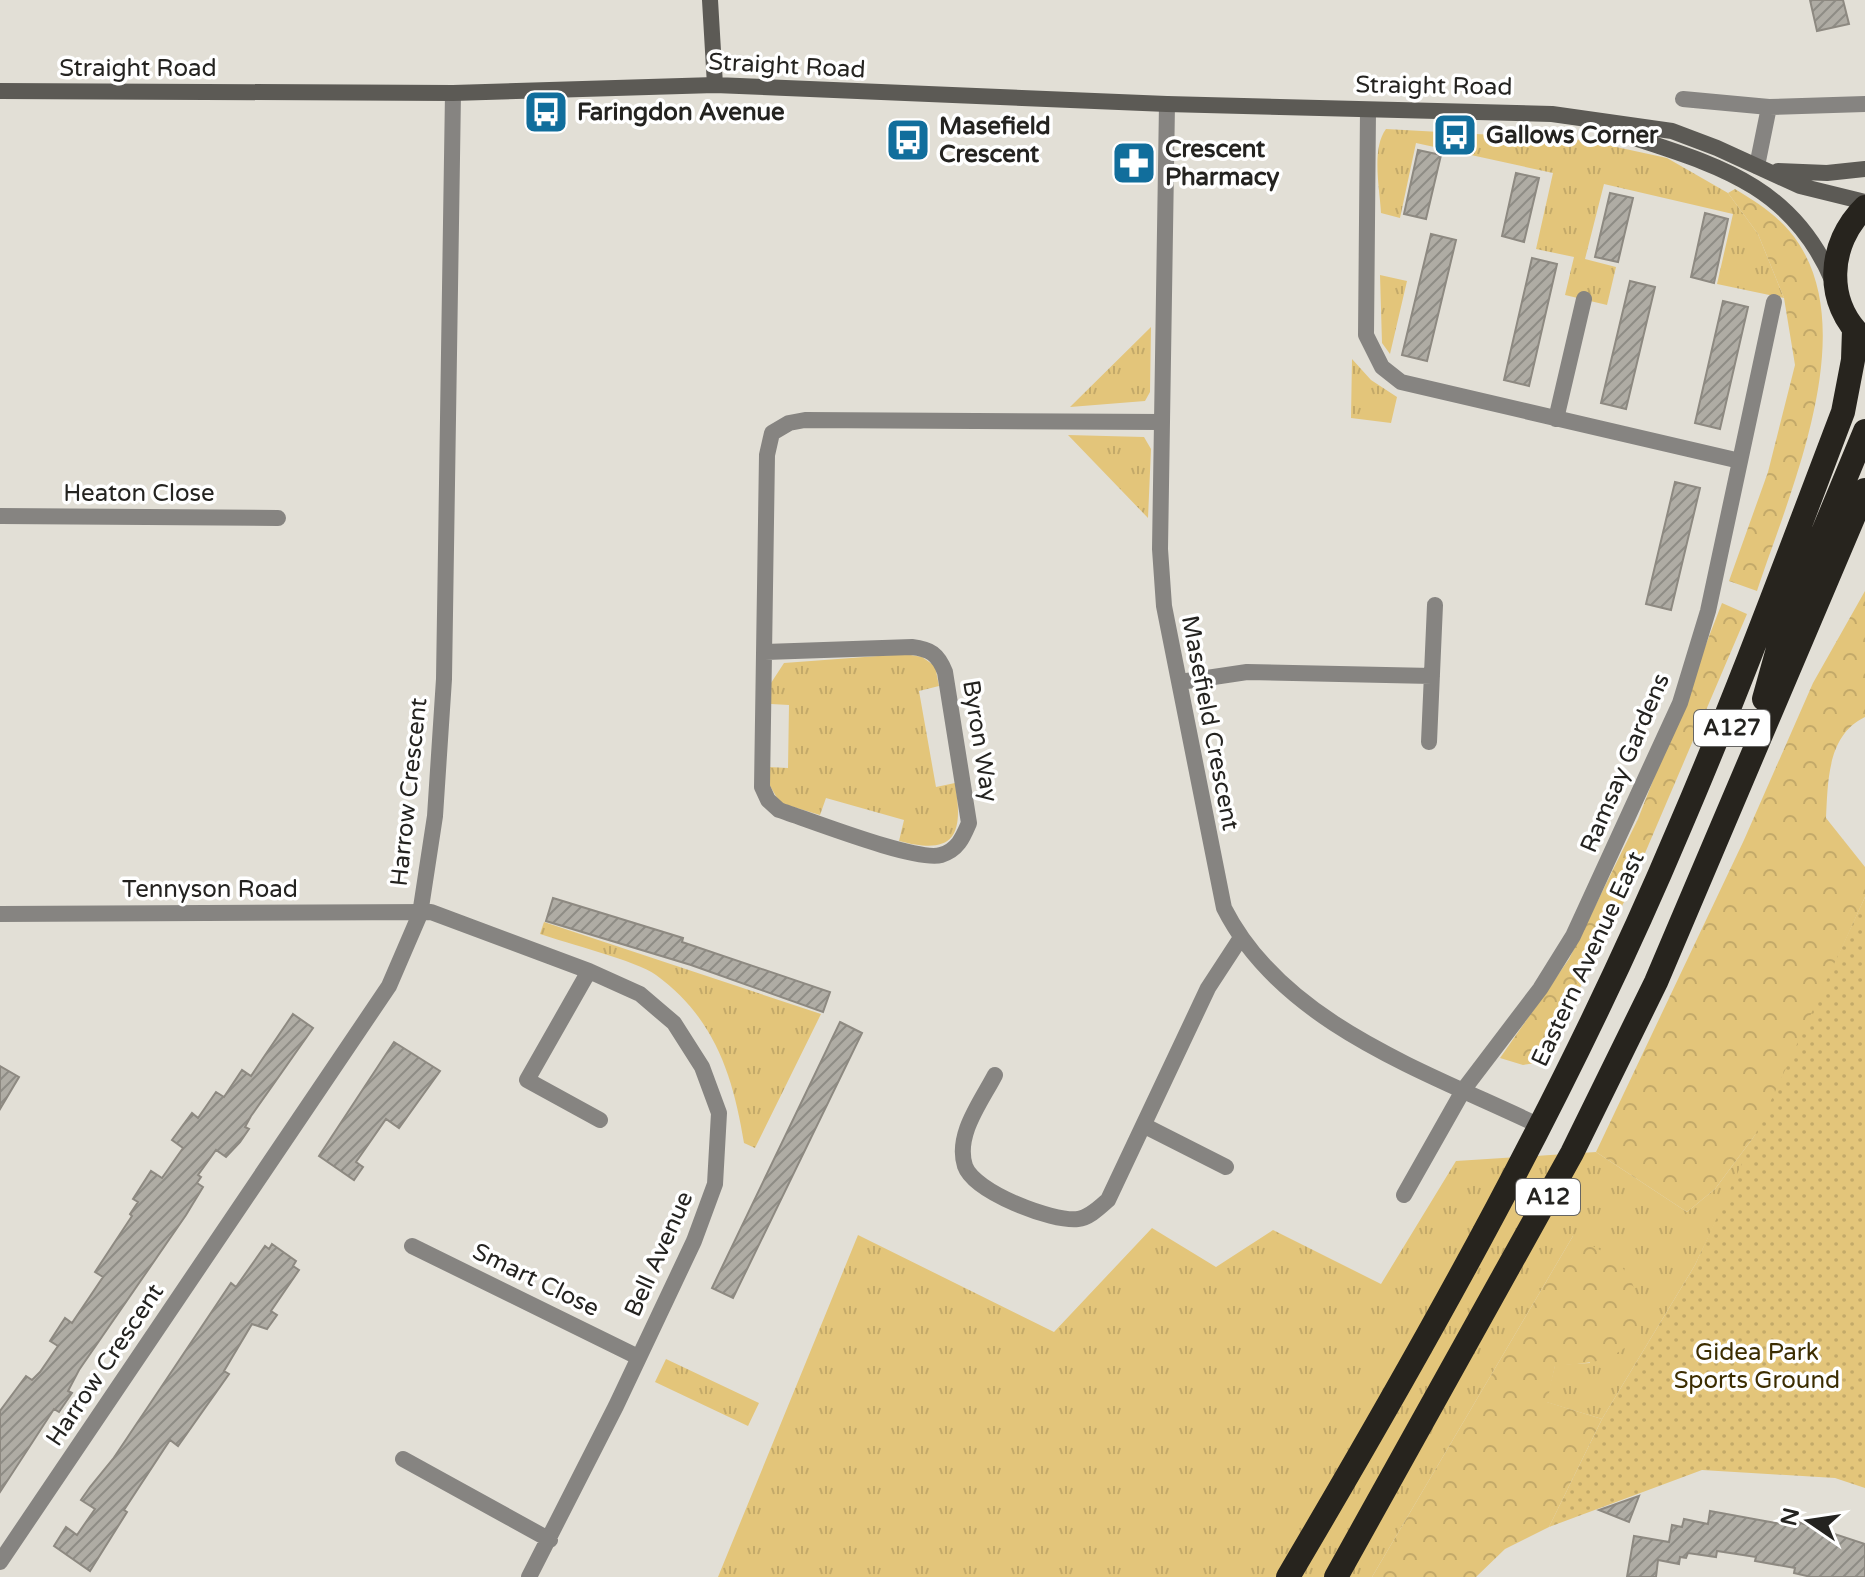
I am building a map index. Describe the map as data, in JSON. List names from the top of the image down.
{
  "streets": {
    "highway": ["A127", "Eastern Avenue East", "A12"],
    "street": [
      "Straight Road",
      "Heaton Close",
      "Masefield Crescent",
      "Byron Way",
      "Ramsay Gardens",
      "Harrow Crescent",
      "Tennyson Road",
      "Bell Avenue",
      "Smart Close"
    ]
  },
  "crossings": [
    ["Straight Road", "Masefield Crescent"],
    ["Straight Road", "Harrow Crescent"],
    ["Masefield Crescent", "Byron Way"],
    ["Masefield Crescent", "Ramsay Gardens"],
    ["Masefield Crescent", "Eastern Avenue East"],
    ["A127", "Eastern Avenue East"],
    ["A127", "A12"],
    ["Harrow Crescent", "Tennyson Road"],
    ["Harrow Crescent", "Bell Avenue"],
    ["Tennyson Road", "Bell Avenue"],
    ["Bell Avenue", "Smart Close"]
  ],
  "parks": ["Gidea Park Sports Ground"],
  "places": {
    "bus stop": ["Faringdon Avenue", "Gallows Corner", "Masefield Crescent"],
    "pharmacy": ["Crescent Pharmacy"]
  },
  "north": "left"
}
